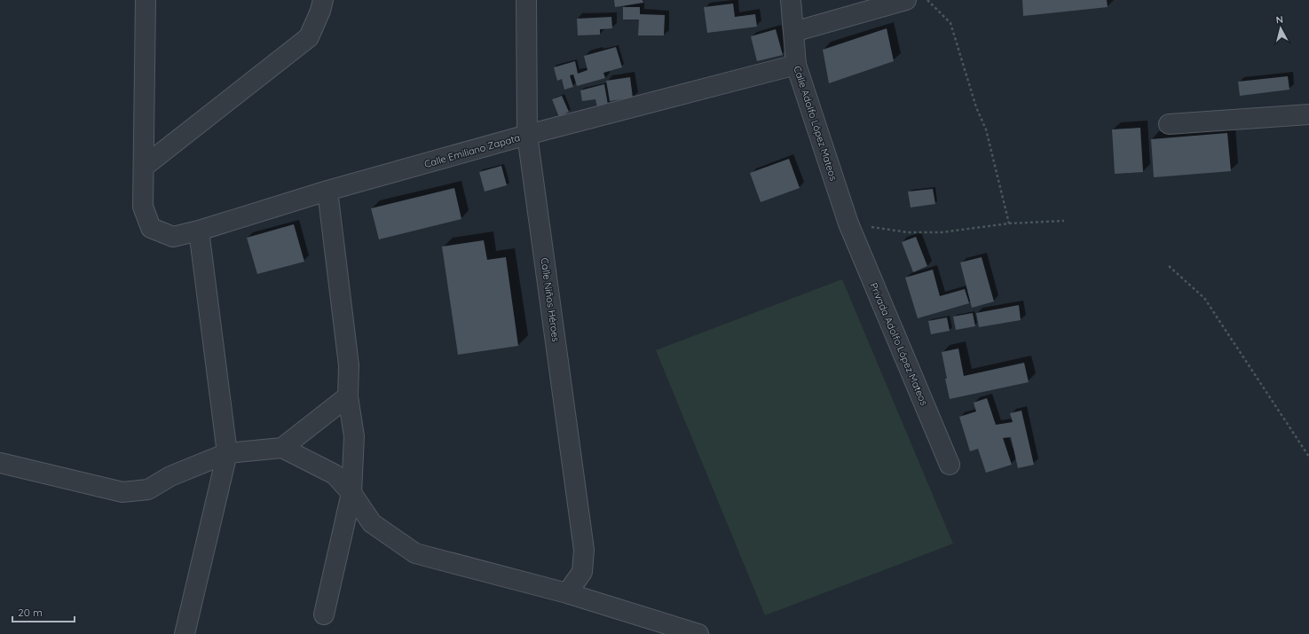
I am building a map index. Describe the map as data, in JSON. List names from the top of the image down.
{
  "streets": {
    "street": [
      "Calle Adolfo López Mateos",
      "Calle Emiliano Zapata",
      "Calle Niños Héroes",
      "Privada Adolfo López Mateos"
    ]
  },
  "crossings": [
    ["Calle Adolfo López Mateos", "Calle Emiliano Zapata"],
    ["Calle Adolfo López Mateos", "Privada Adolfo López Mateos"],
    ["Calle Emiliano Zapata", "Calle Niños Héroes"]
  ],
  "scale_bar": "20 m",
  "north": "top"
}
